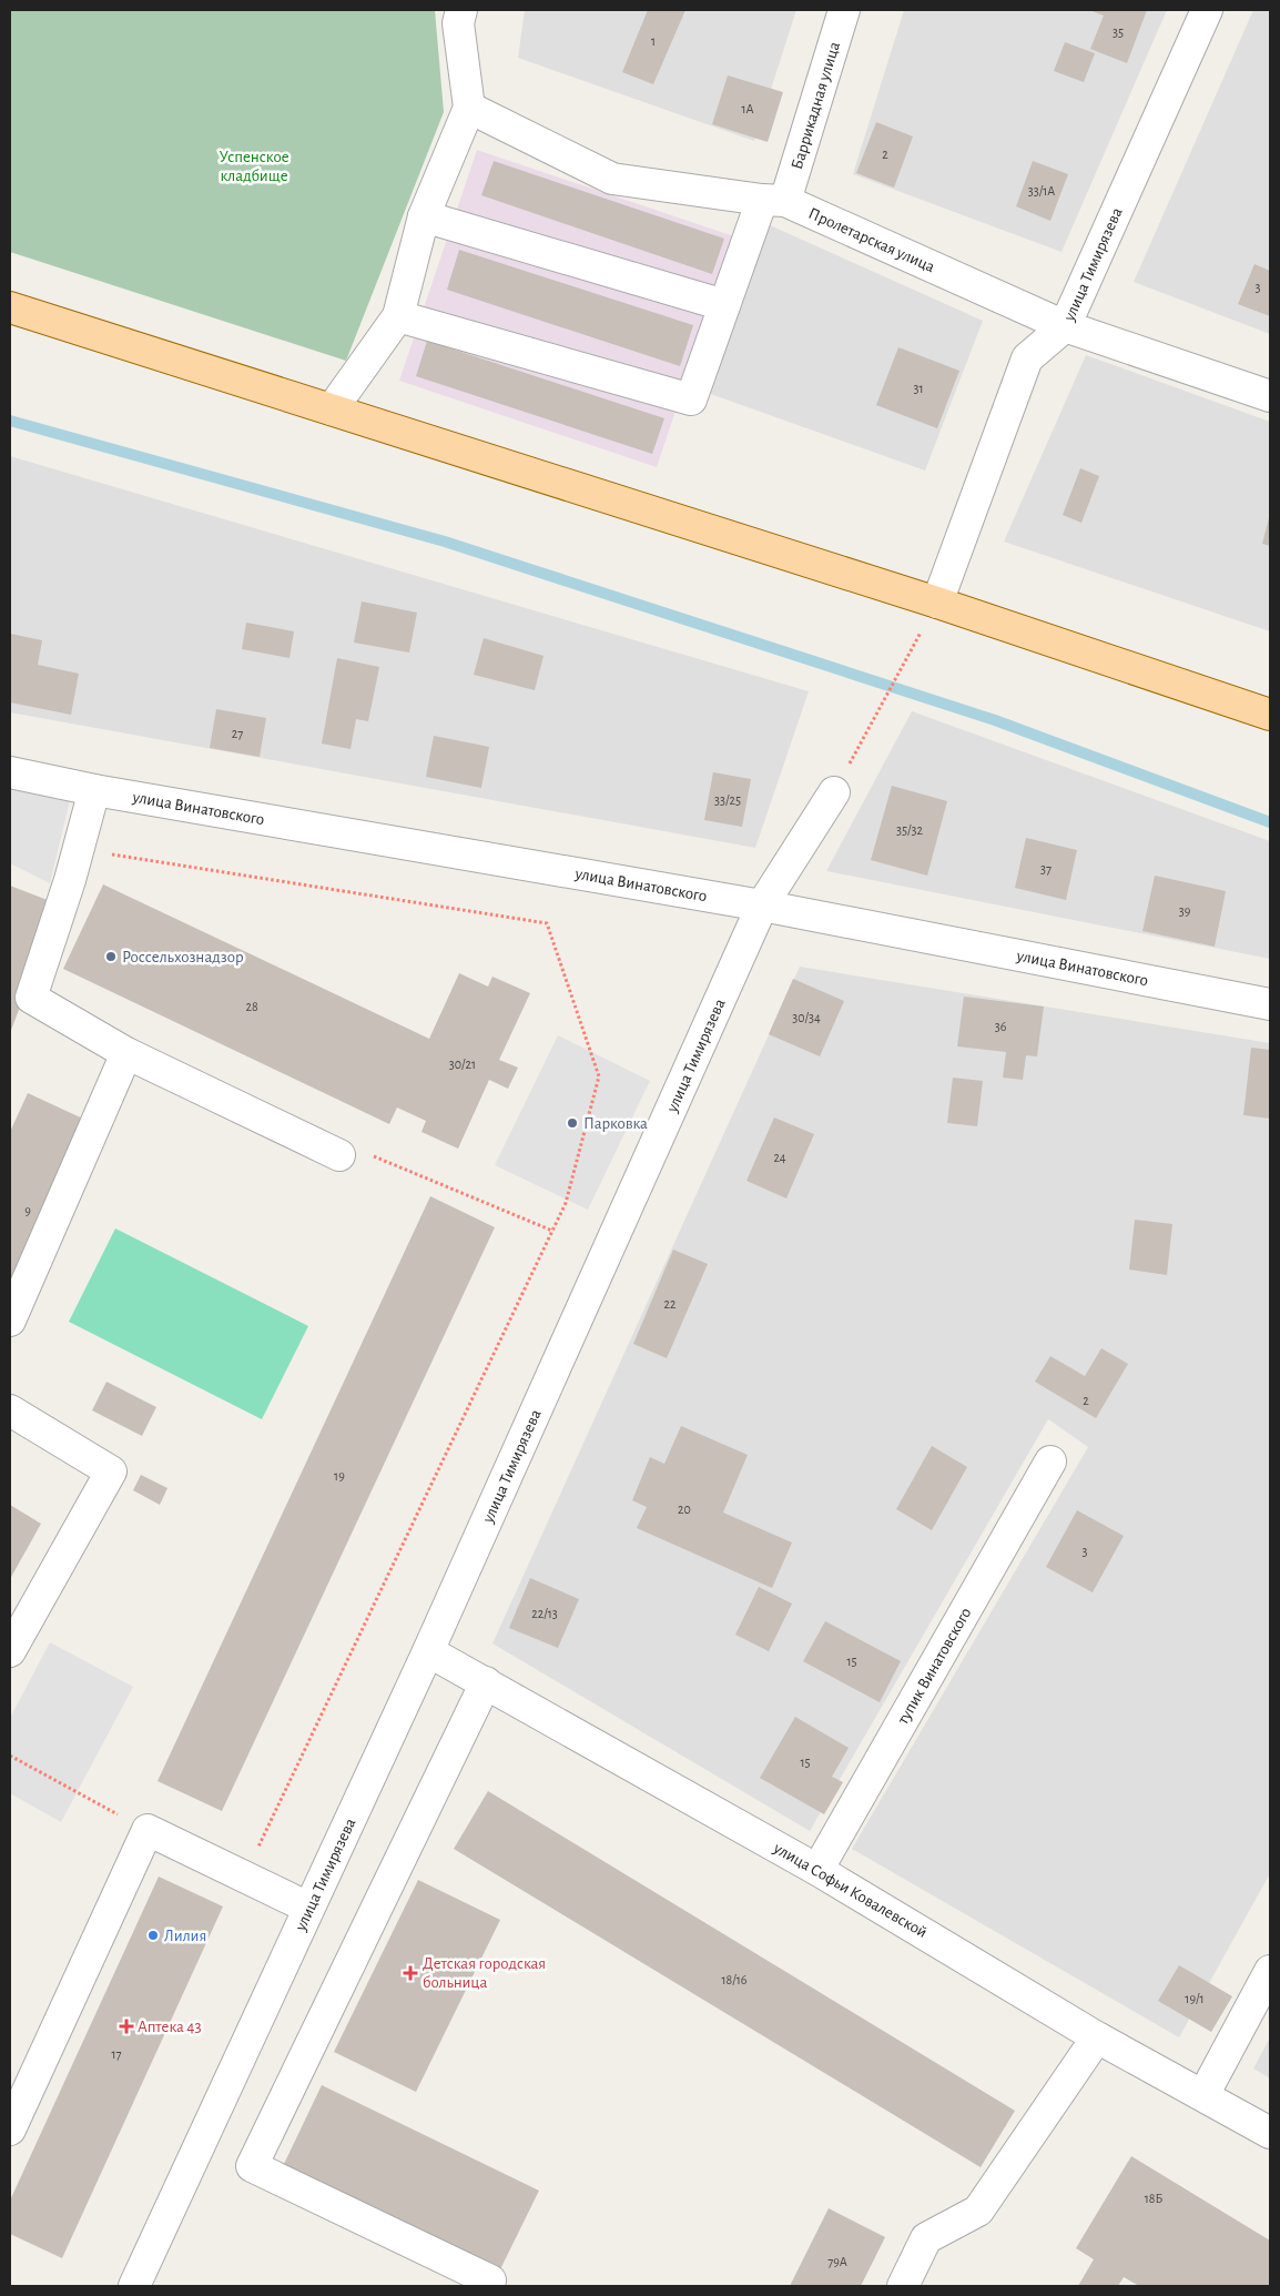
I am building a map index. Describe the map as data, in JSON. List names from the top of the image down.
{
  "streets": {
    "street": [
      "Баррикадная улица",
      "Пролетарская улица",
      "улица Тимирязева",
      "улица Винатовского",
      "тупик Винатовского",
      "улица Софьи Ковалевской"
    ]
  },
  "crossings": [
    ["Баррикадная улица", "Пролетарская улица"],
    ["Пролетарская улица", "улица Тимирязева"],
    ["улица Тимирязева", "улица Винатовского"],
    ["улица Тимирязева", "улица Софьи Ковалевской"],
    ["тупик Винатовского", "улица Софьи Ковалевской"]
  ],
  "parks": ["Успенское кладбище"],
  "places": {
    "other": ["Россельхознадзор", "Парковка", "Лилия"],
    "health": ["Детская городская больница", "Аптека 43"]
  },
  "house_numbers": [
    "35",
    "1",
    "1А",
    "2",
    "33/1A",
    "3",
    "31",
    "27",
    "33/25",
    "35/32",
    "37",
    "39",
    "28",
    "30/34",
    "36",
    "30/21",
    "24",
    "9",
    "22",
    "2",
    "19",
    "20",
    "3",
    "22/13",
    "15",
    "15",
    "18/16",
    "19/1",
    "17",
    "18Б",
    "79А"
  ]
}
